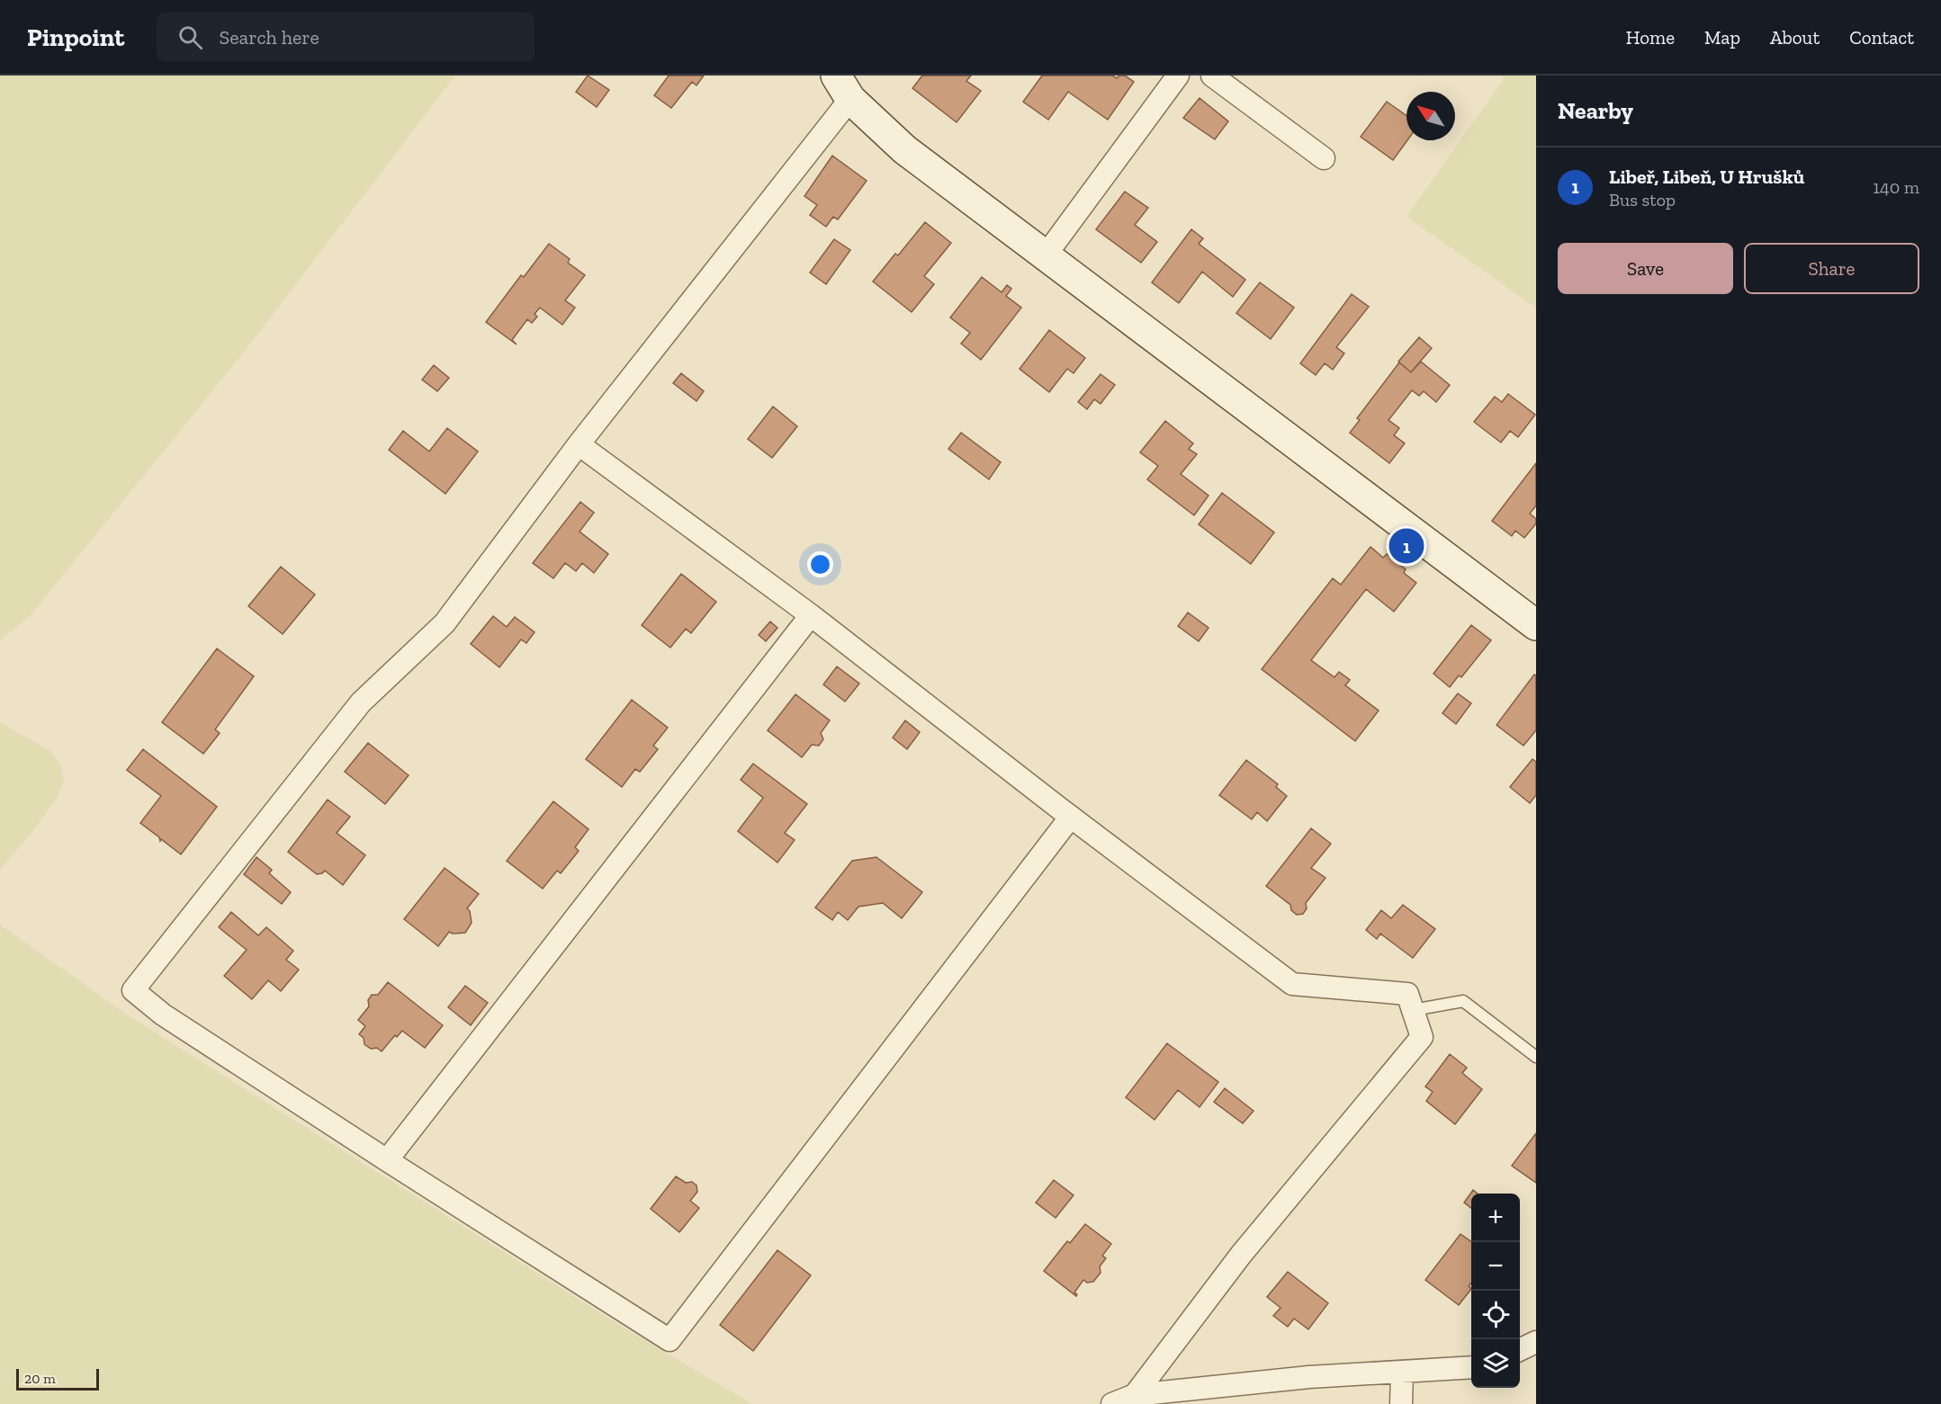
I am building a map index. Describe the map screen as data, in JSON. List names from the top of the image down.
{
  "scale_bar": "20 m",
  "north": "top left",
  "page": {
    "header": "Pinpoint",
    "search": "Search here",
    "nav": [
      "Home",
      "Map",
      "About",
      "Contact"
    ],
    "heading": "Nearby",
    "list": [
      {
        "mark": "1",
        "name": "Libeř, Libeň, U Hrušků",
        "note": "Bus stop",
        "value": "140 m"
      }
    ],
    "buttons": ["Save", "Share"],
    "pins": "1",
    "map_buttons": ["+", "−"],
    "scale": "20 m"
  }
}
